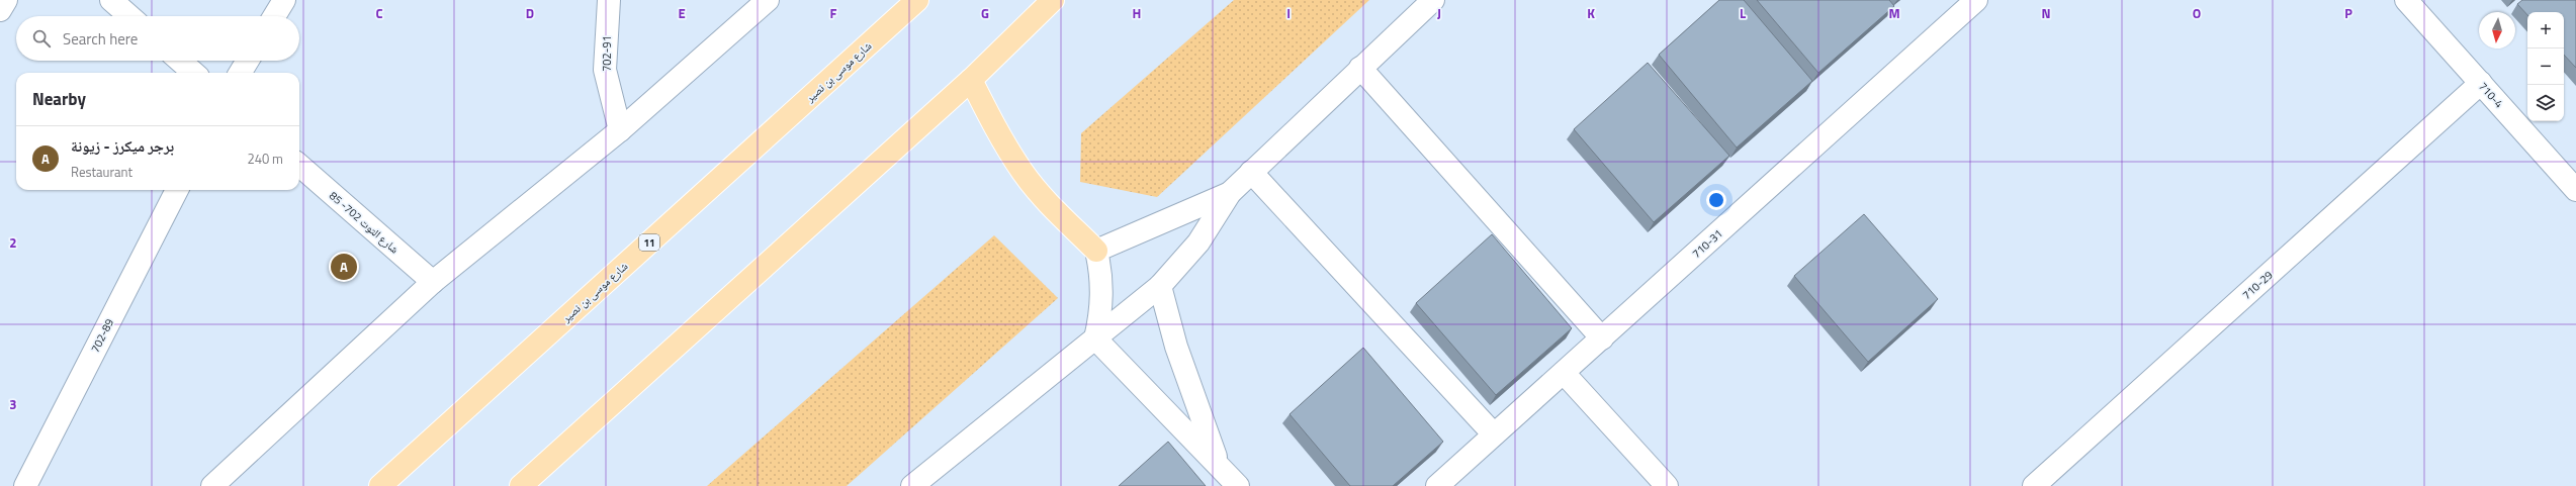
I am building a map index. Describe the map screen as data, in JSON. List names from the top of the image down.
{
  "streets": {
    "main road": ["شارع موسى بن نصير", "11"],
    "street": [
      "702-91",
      "710-4",
      "شارع التوت 702- 85",
      "710-31",
      "710-29",
      "702-89"
    ]
  },
  "crossings": [
    ["710-4", "710-29"]
  ],
  "north": "bottom",
  "page": {
    "map_buttons": ["+", "−"],
    "search": "Search here",
    "heading": "Nearby",
    "list": [
      {
        "mark": "A",
        "name": "برجر ميكرز - زيونة",
        "note": "Restaurant",
        "value": "240 m"
      }
    ],
    "pins": "A"
  },
  "grid": {
    "columns": [
      "C",
      "D",
      "E",
      "F",
      "G",
      "H",
      "I",
      "J",
      "K",
      "L",
      "M",
      "N",
      "O",
      "P"
    ],
    "rows": ["2", "3"]
  }
}
